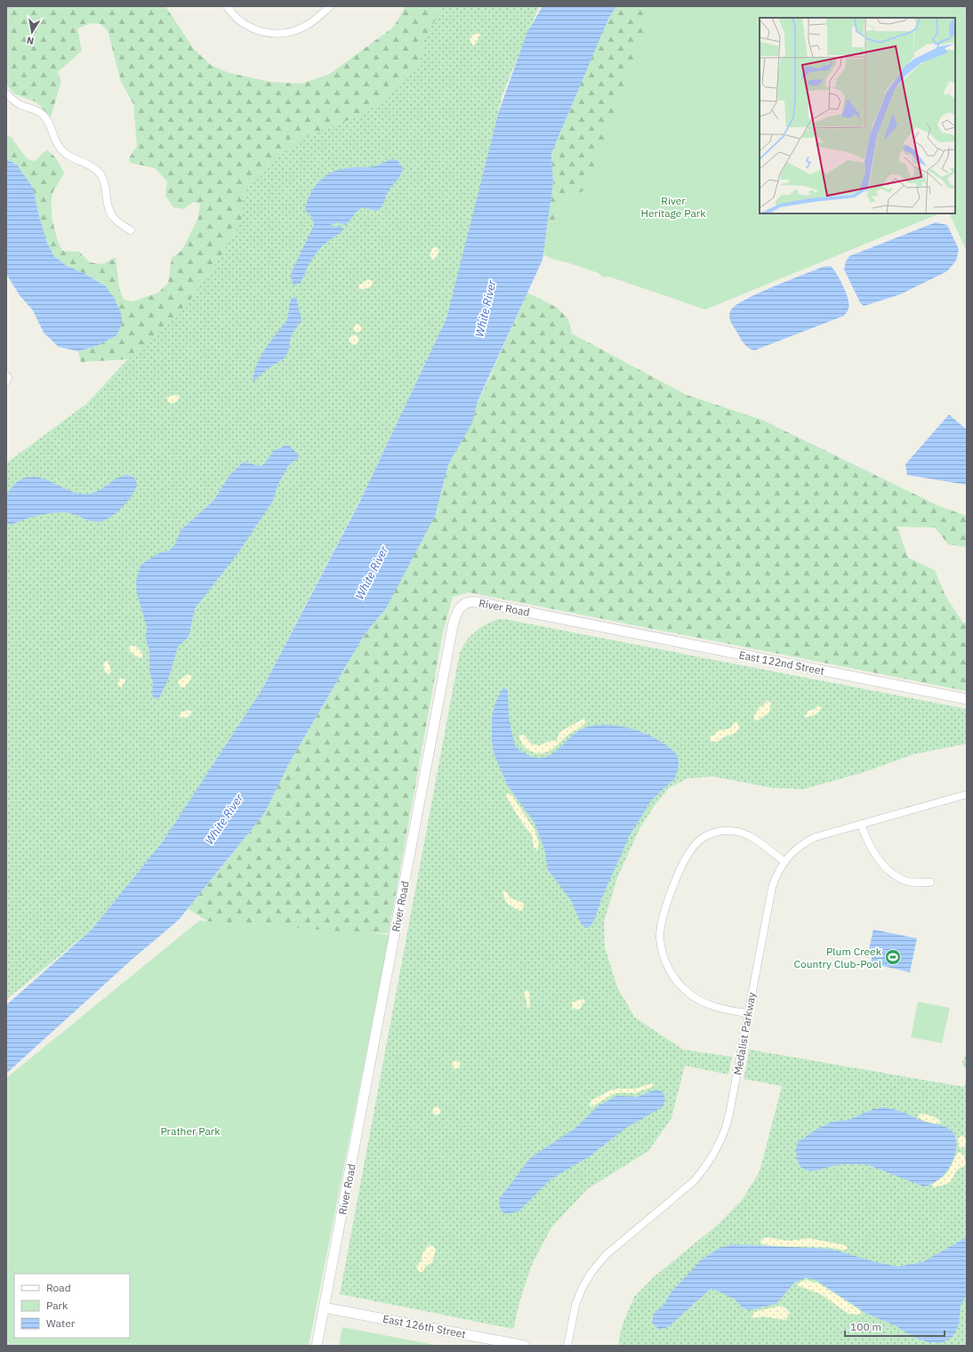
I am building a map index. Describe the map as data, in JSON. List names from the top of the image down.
{
  "streets": {
    "street": [
      "River Road",
      "East 122nd Street",
      "Medalist Parkway",
      "East 126th Street"
    ]
  },
  "crossings": [
    ["River Road", "East 122nd Street"],
    ["River Road", "East 126th Street"]
  ],
  "water": ["White River"],
  "parks": ["River Heritage Park", "Prather Park"],
  "places": {
    "sports": ["Plum Creek Country Club-Pool"]
  },
  "legend": ["Road", "Park", "Water"],
  "scale_bar": "100 m",
  "north": "bottom"
}
